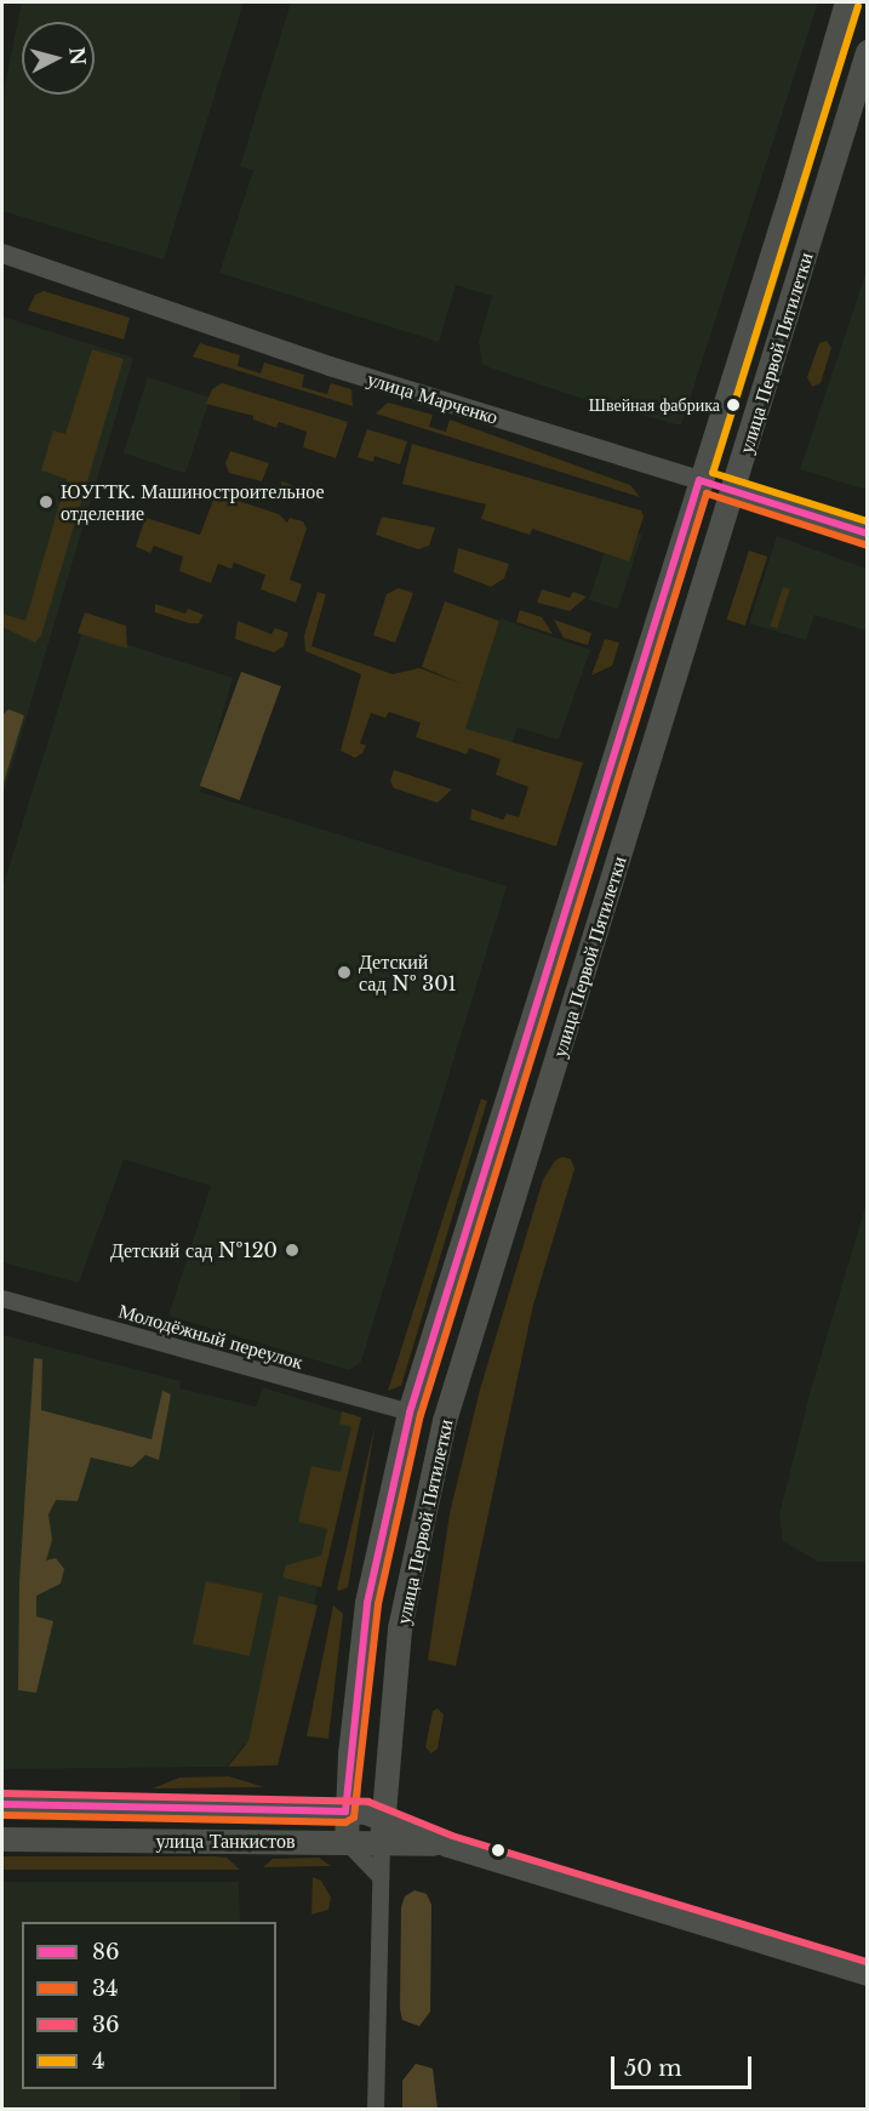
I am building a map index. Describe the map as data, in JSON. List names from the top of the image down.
{
  "streets": {
    "main road": ["улица Первой Пятилетки", "улица Марченко", "улица Танкистов"],
    "street": ["Молодёжный переулок"]
  },
  "crossings": [
    ["улица Первой Пятилетки", "улица Марченко"],
    ["улица Первой Пятилетки", "Молодёжный переулок"],
    ["улица Первой Пятилетки", "улица Танкистов"]
  ],
  "places": [
    "Швейная фабрика",
    "ЮУГТК. Машиностроительное отделение",
    "Детский сад № 301",
    "Детский сад №120"
  ],
  "lines": [
    "transit line 4",
    "transit line 86",
    "transit line 34",
    "transit line 36"
  ],
  "legend": [
    "86",
    "34",
    "36",
    "4"
  ],
  "scale_bar": "50 m",
  "north": "right"
}
